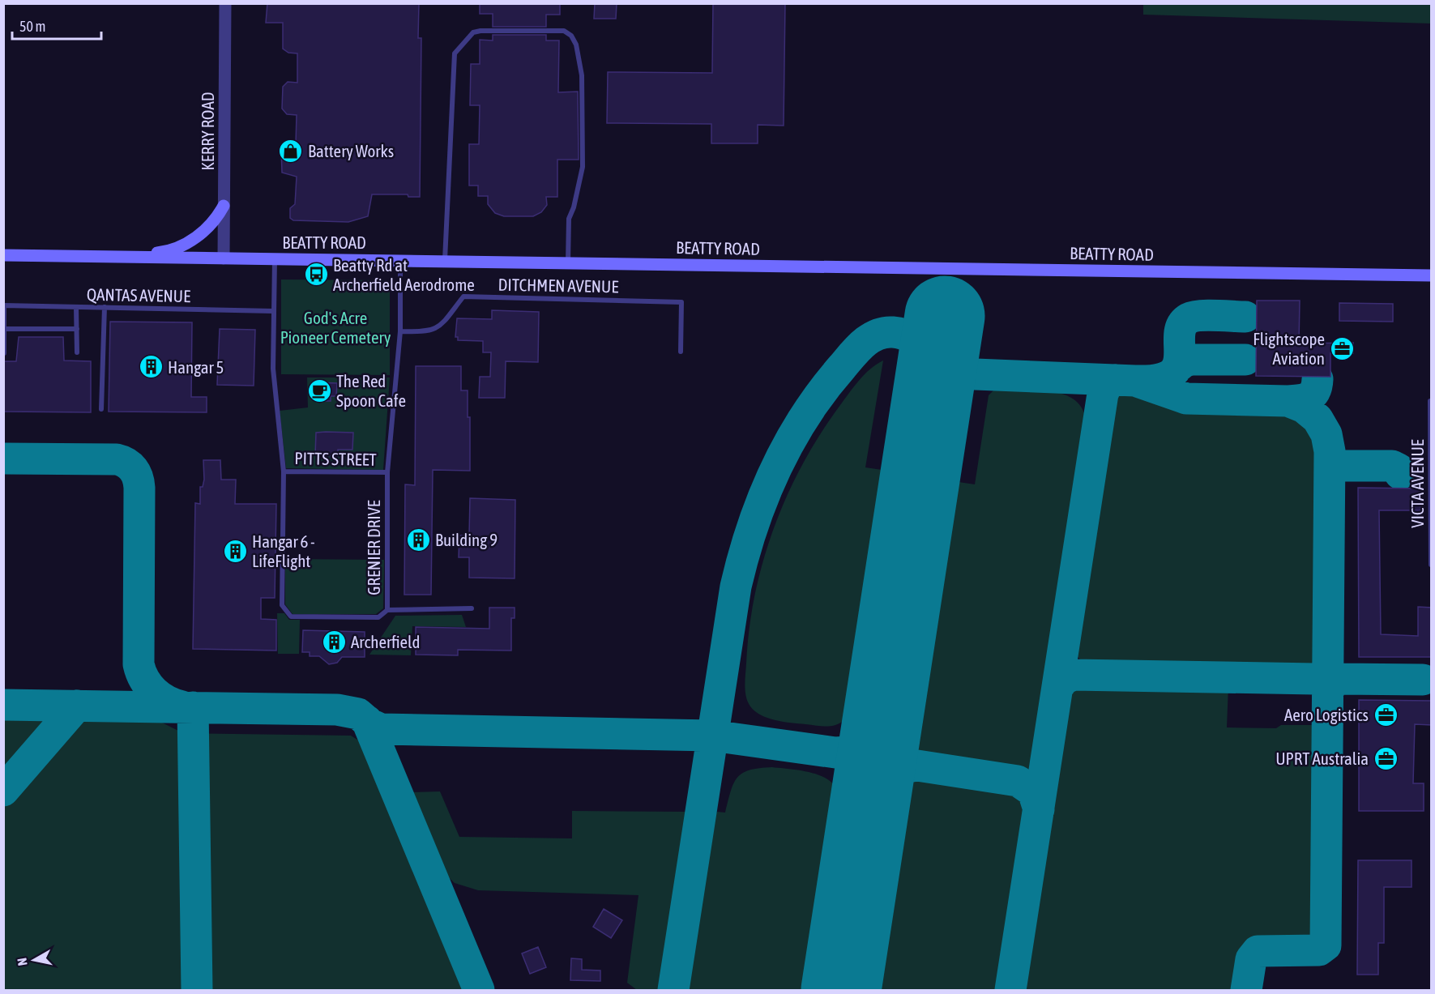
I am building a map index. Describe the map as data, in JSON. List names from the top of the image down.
{
  "streets": {
    "main road": ["BEATTY ROAD"],
    "street": ["KERRY ROAD"],
    "lane": [
      "DITCHMEN AVENUE",
      "QANTAS AVENUE",
      "PITTS STREET",
      "VICTA AVENUE",
      "GRENIER DRIVE"
    ]
  },
  "crossings": [
    ["KERRY ROAD", "BEATTY ROAD"],
    ["BEATTY ROAD", "GRENIER DRIVE"],
    ["DITCHMEN AVENUE", "GRENIER DRIVE"],
    ["QANTAS AVENUE", "GRENIER DRIVE"],
    ["PITTS STREET", "GRENIER DRIVE"]
  ],
  "parks": ["God's Acre Pioneer Cemetery"],
  "places": {
    "shop": ["Battery Works"],
    "bus stop": ["Beatty Rd at Archerfield Aerodrome"],
    "office": ["Flightscope Aviation", "Aero Logistics", "UPRT Australia"],
    "building": [
      "Hangar 5",
      "Building 9",
      "Hangar 6 - LifeFlight",
      "Archerfield"
    ],
    "cafe": ["The Red Spoon Cafe"]
  },
  "scale_bar": "50 m",
  "north": "left"
}
